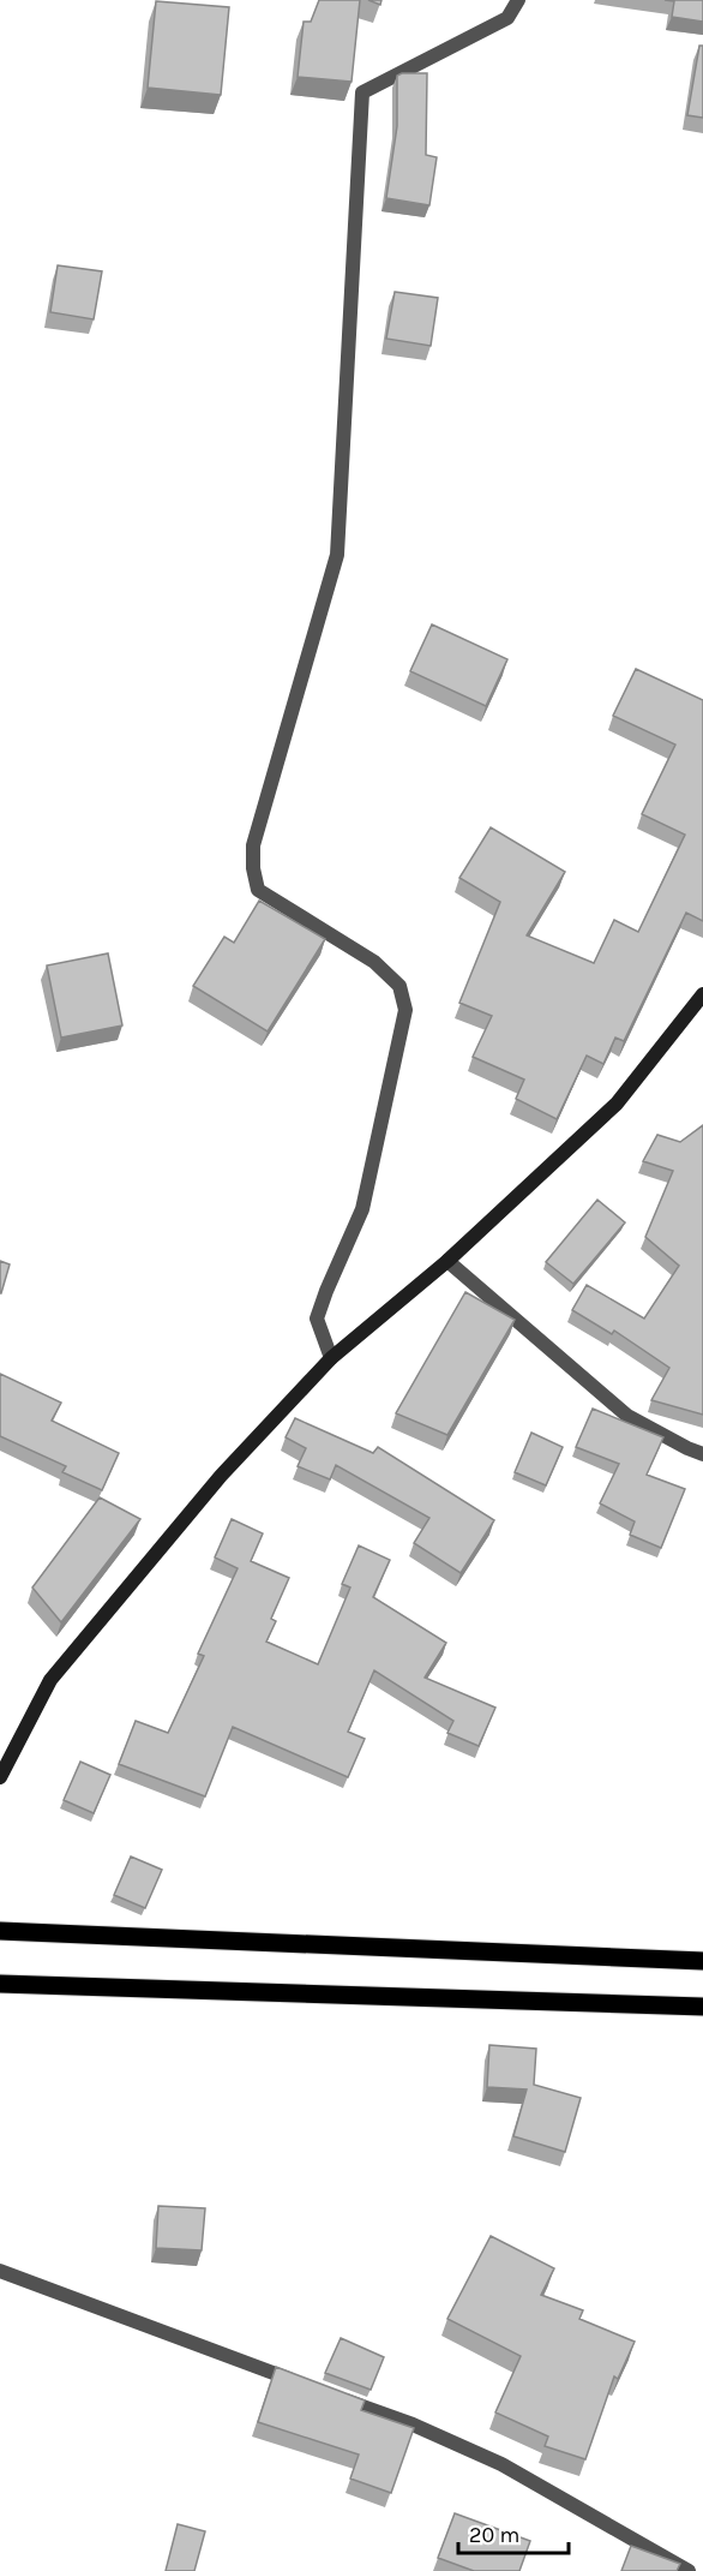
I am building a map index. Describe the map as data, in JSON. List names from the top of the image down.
{
  "scale_bar": "20 m"
}
